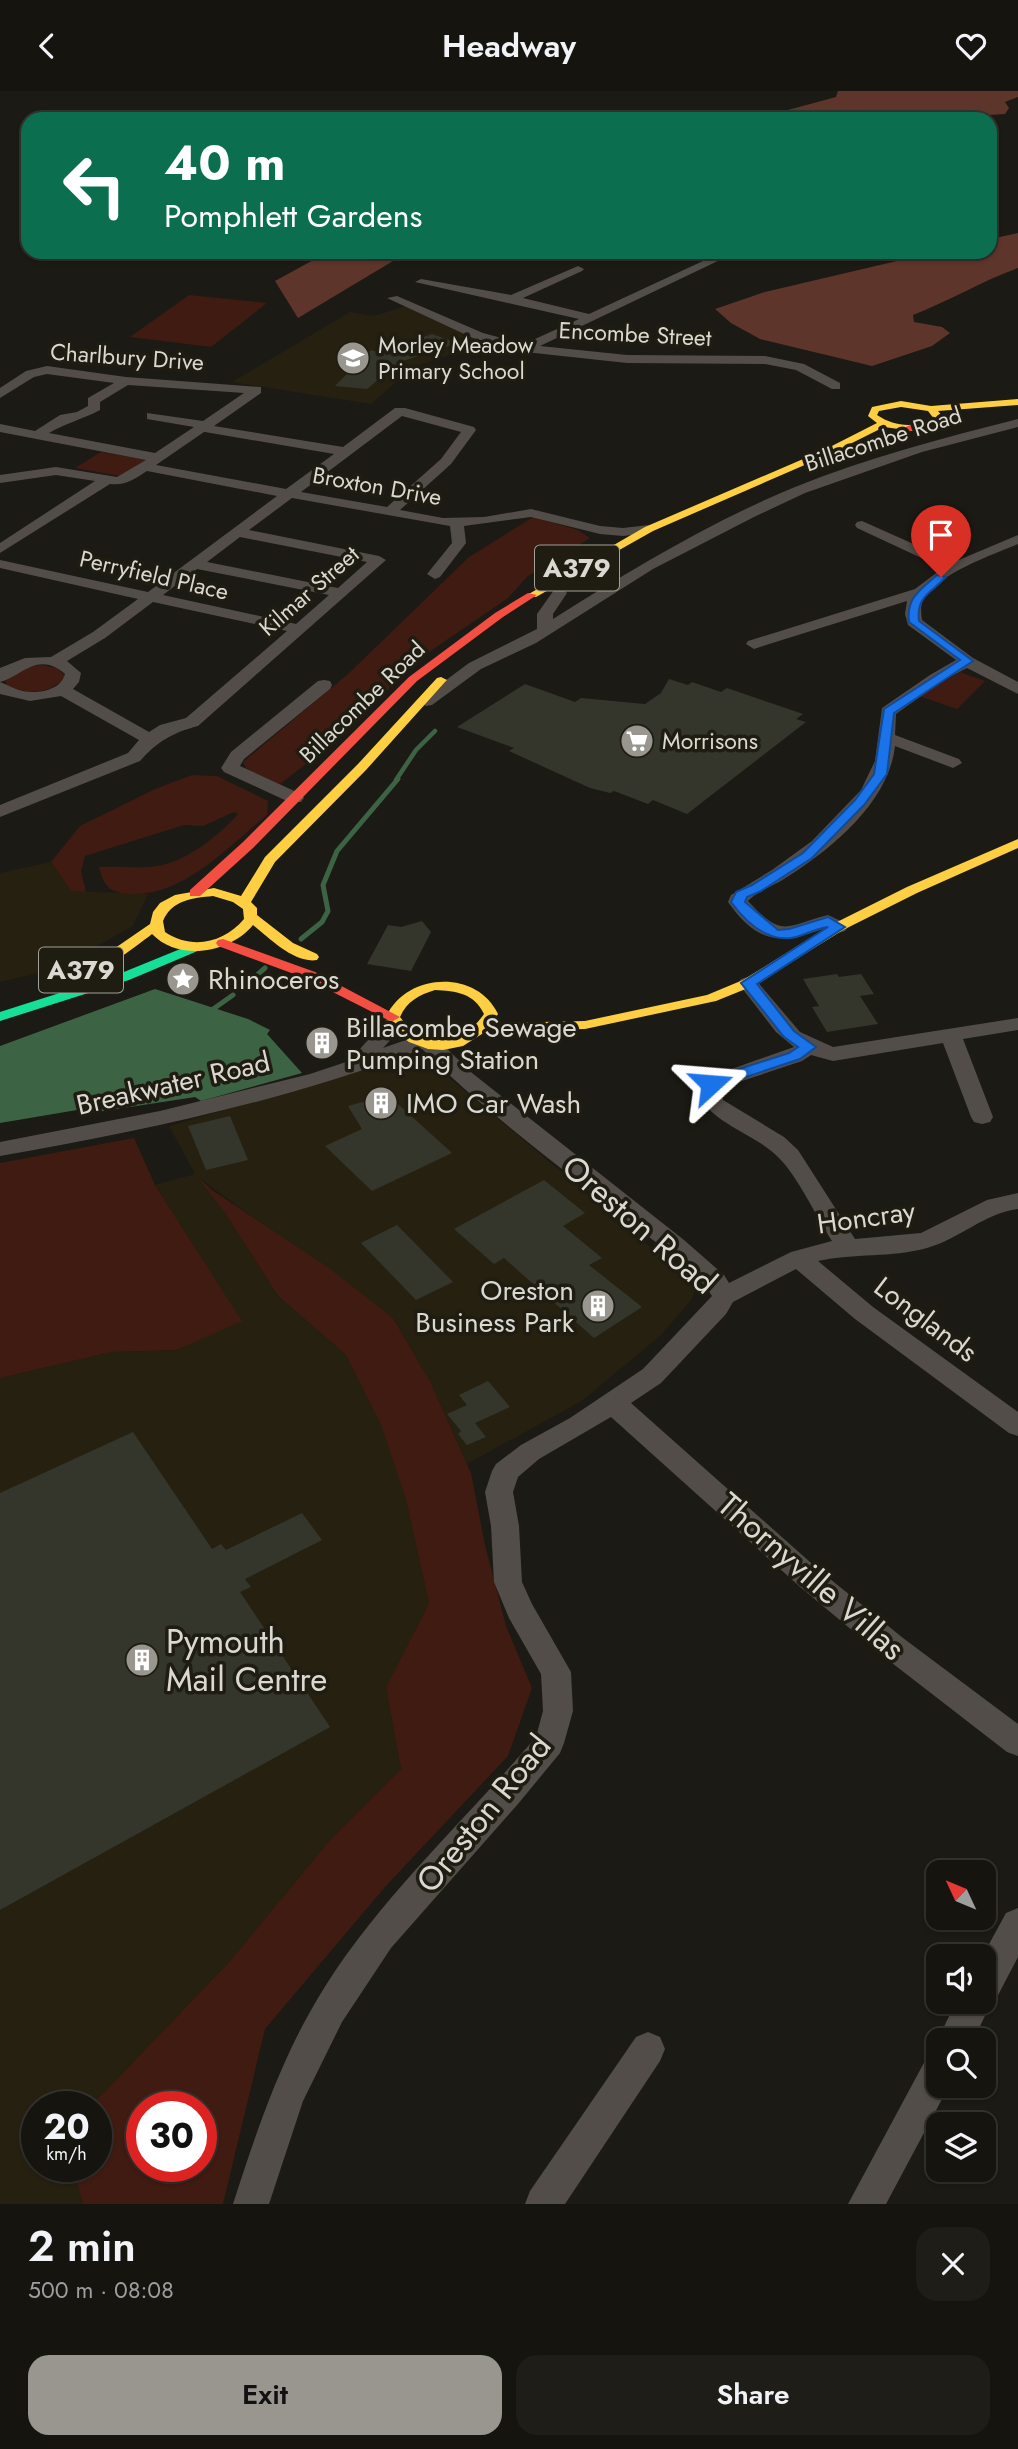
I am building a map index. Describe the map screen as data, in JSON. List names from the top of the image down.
{
  "streets": {
    "main road": ["Billacombe Road", "A379"],
    "street": [
      "Encombe Street",
      "Charlbury Drive",
      "Broxton Drive",
      "Perryfield Place",
      "Kilmar Street",
      "Breakwater Road",
      "Honcray",
      "Oreston Road",
      "Longlands",
      "Thornyville Villas"
    ]
  },
  "crossings": [
    ["Billacombe Road", "Broxton Drive"],
    ["Billacombe Road", "A379"],
    ["Perryfield Place", "Kilmar Street"],
    ["Breakwater Road", "Oreston Road"],
    ["Honcray", "Oreston Road"],
    ["Honcray", "Longlands"],
    ["Oreston Road", "Thornyville Villas"]
  ],
  "places": {
    "school or university": ["Morley Meadow Primary School"],
    "supermarket": ["Morrisons"],
    "place": ["Rhinoceros"],
    "building": [
      "Billacombe Sewage Pumping Station",
      "IMO Car Wash",
      "Oreston Business Park",
      "Pymouth Mail Centre"
    ]
  },
  "north": "top left",
  "page": {
    "header": "Headway",
    "turn": ["40 m", "Pomphlett Gardens"],
    "speed": "20 km/h",
    "limit": "30",
    "heading": ["2 min", "500 m · 08:08"],
    "buttons": ["Exit", "Share"]
  }
}
